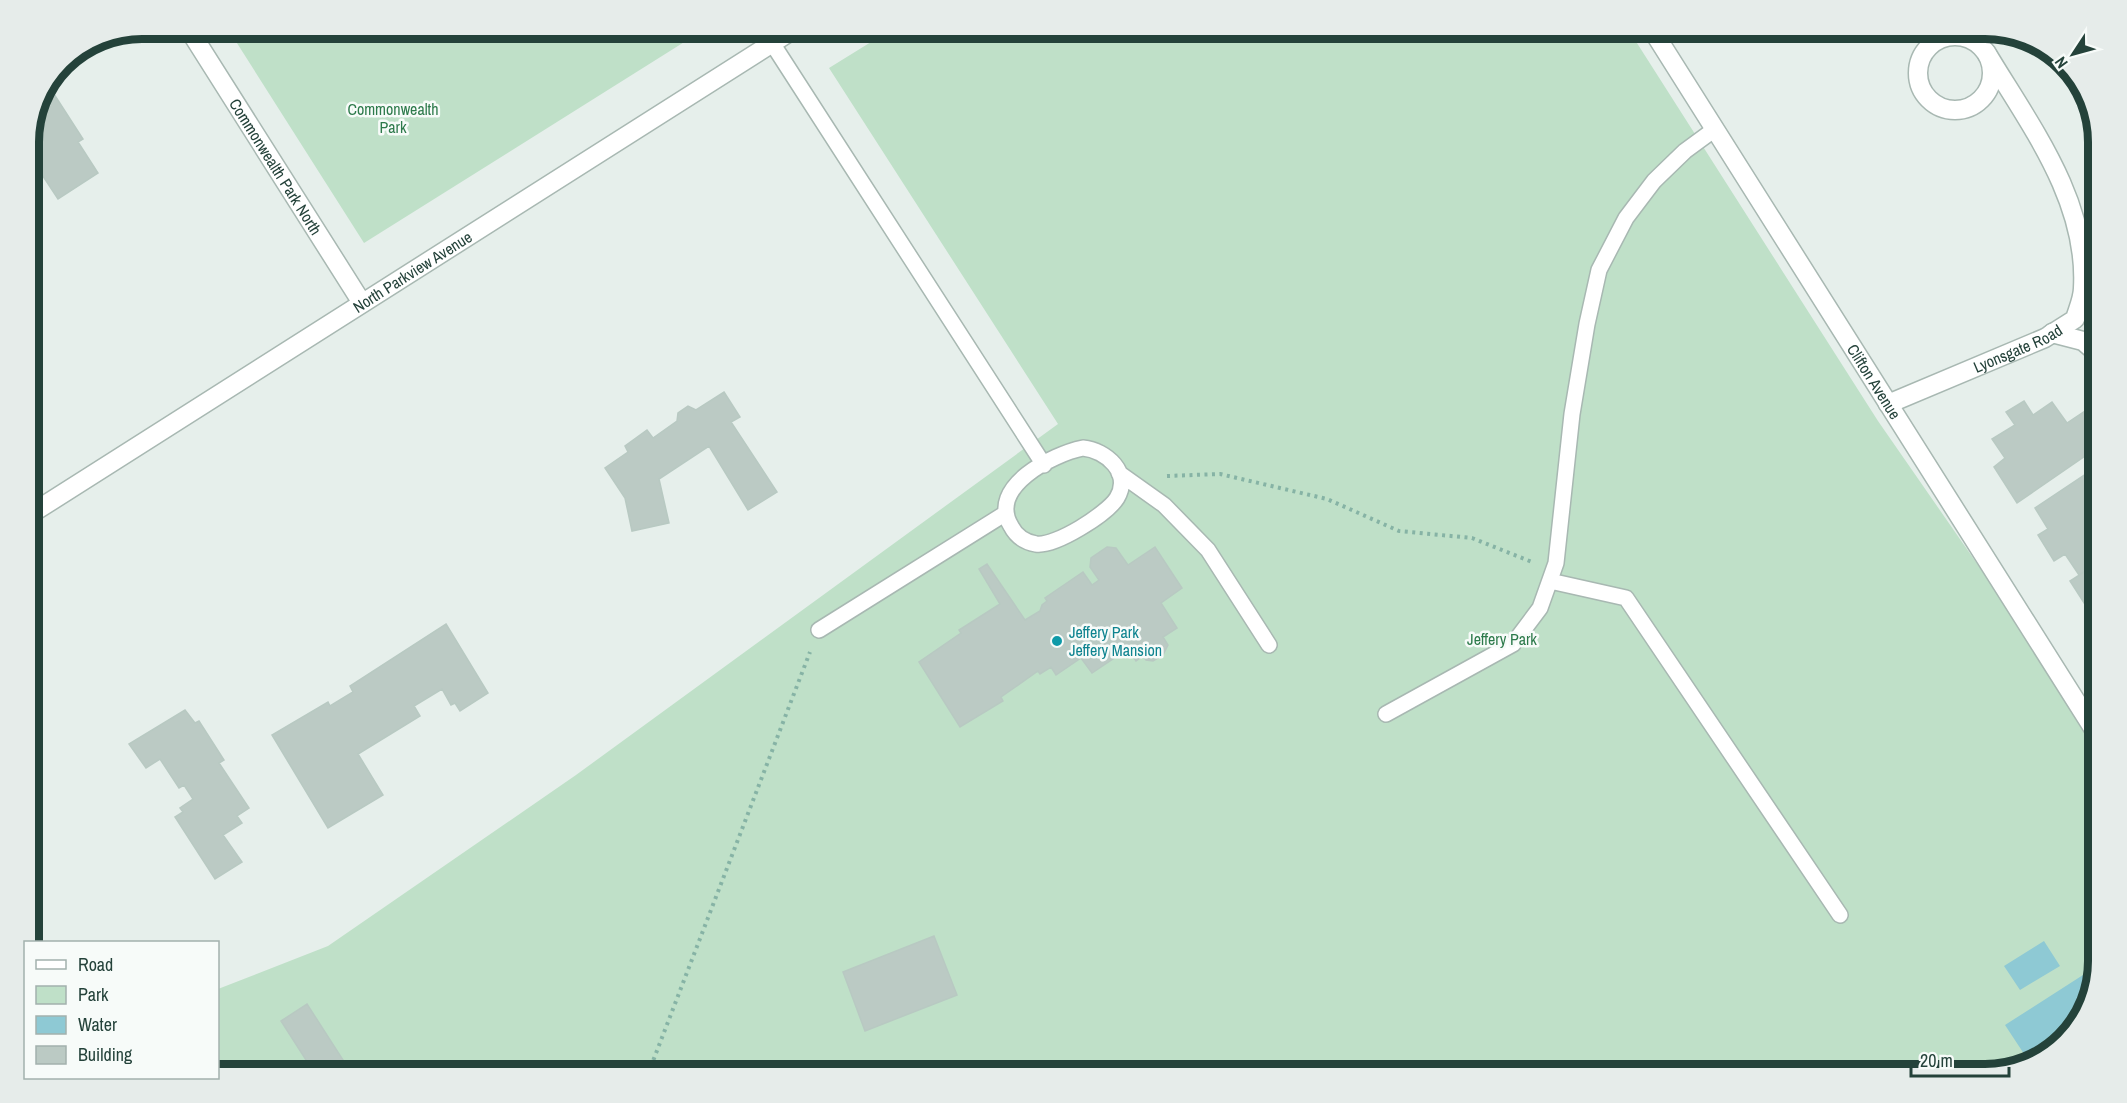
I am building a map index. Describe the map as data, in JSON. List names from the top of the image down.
{
  "streets": {
    "street": [
      "Commonwealth Park North",
      "North Parkview Avenue",
      "Lyonsgate Road",
      "Clifton Avenue"
    ]
  },
  "crossings": [
    ["Commonwealth Park North", "North Parkview Avenue"],
    ["Lyonsgate Road", "Clifton Avenue"]
  ],
  "parks": ["Commonwealth Park", "Jeffery Park"],
  "places": ["Jeffery Park Jeffery Mansion"],
  "legend": [
    "Road",
    "Park",
    "Water",
    "Building"
  ],
  "scale_bar": "20 m",
  "north": "bottom left"
}
